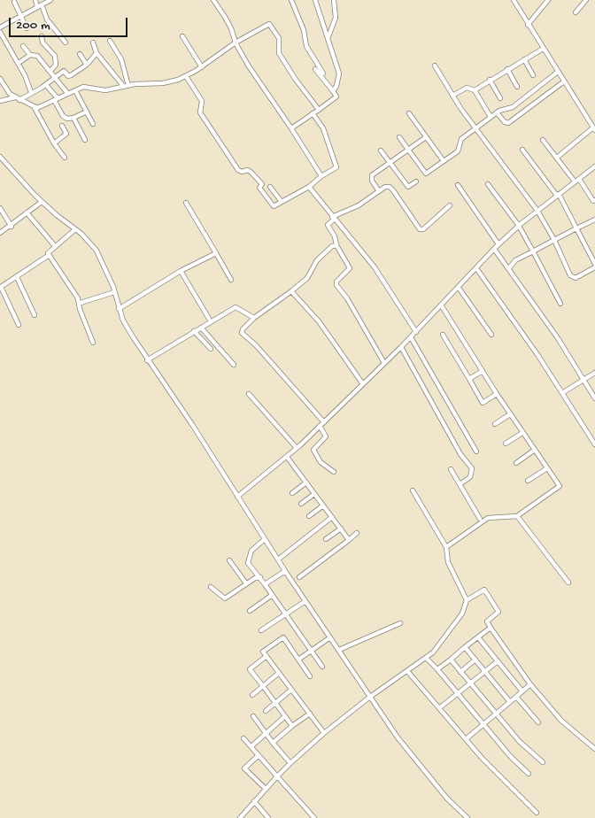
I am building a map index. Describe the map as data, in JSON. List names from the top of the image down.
{
  "scale_bar": "200 m"
}
